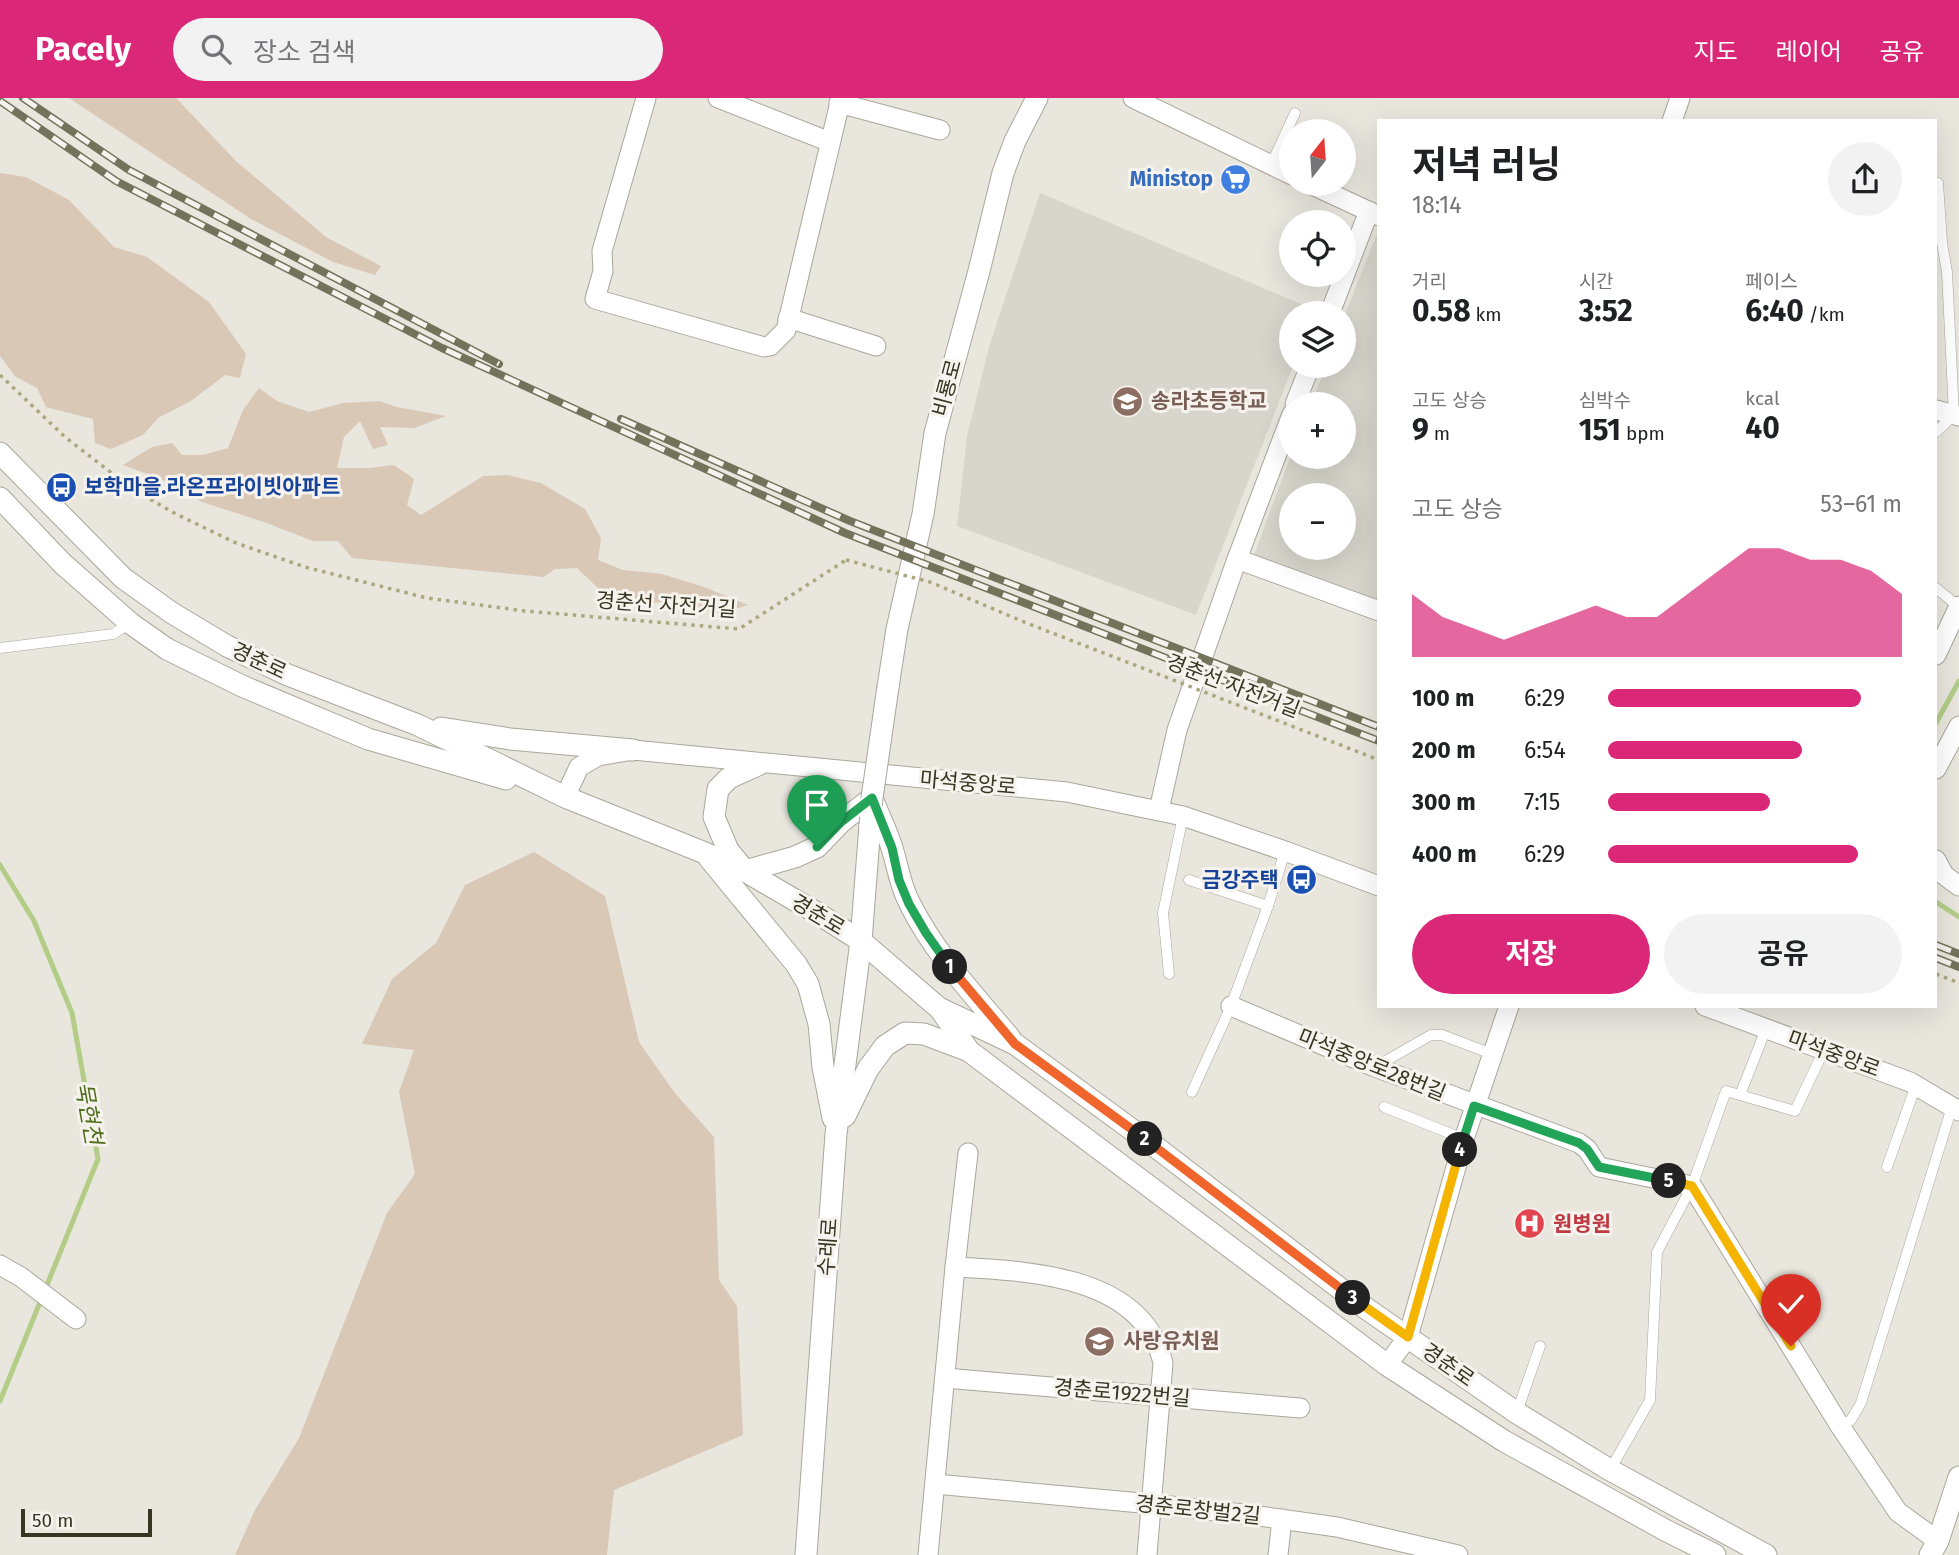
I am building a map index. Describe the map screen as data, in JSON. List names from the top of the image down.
{
  "streets": {
    "street": [
      "비룡로",
      "경춘로",
      "마석중앙로",
      "마석중앙로28번길",
      "수레로",
      "경춘로1922번길",
      "경춘로창벌2길"
    ],
    "path": ["경춘선 자전거길"]
  },
  "crossings": [
    ["비룡로", "경춘로"],
    ["비룡로", "수레로"],
    ["경춘로", "마석중앙로"],
    ["경춘로", "수레로"]
  ],
  "water": ["묵현천"],
  "places": {
    "supermarket": ["Ministop"],
    "school or university": ["송라초등학교", "사랑유치원"],
    "bus stop": ["보학마을.라온프라이빗아파트", "금강주택"],
    "hospital": ["원병원"]
  },
  "scale_bar": "50 m",
  "north": "top",
  "page": {
    "header": "Pacely",
    "search": "장소 검색",
    "nav": ["지도", "레이어", "공유"],
    "map_buttons": ["+", "−"],
    "heading": ["저녁 러닝", "18:14"],
    "stats": [
      ["거리", "0.58 km"],
      ["시간", "3:52"],
      ["페이스", "6:40 /km"],
      ["고도 상승", "9 m"],
      ["심박수", "151 bpm"],
      ["kcal", "40"]
    ],
    "chart": ["고도 상승", "53–61 m"],
    "list": [
      {
        "name": "100 m",
        "note": "6:29"
      },
      {
        "name": "200 m",
        "note": "6:54"
      },
      {
        "name": "300 m",
        "note": "7:15"
      },
      {
        "name": "400 m",
        "note": "6:29"
      }
    ],
    "buttons": ["저장", "공유"],
    "pins": [
      "1",
      "2",
      "4",
      "5",
      "3"
    ],
    "scale": "50 m"
  }
}
